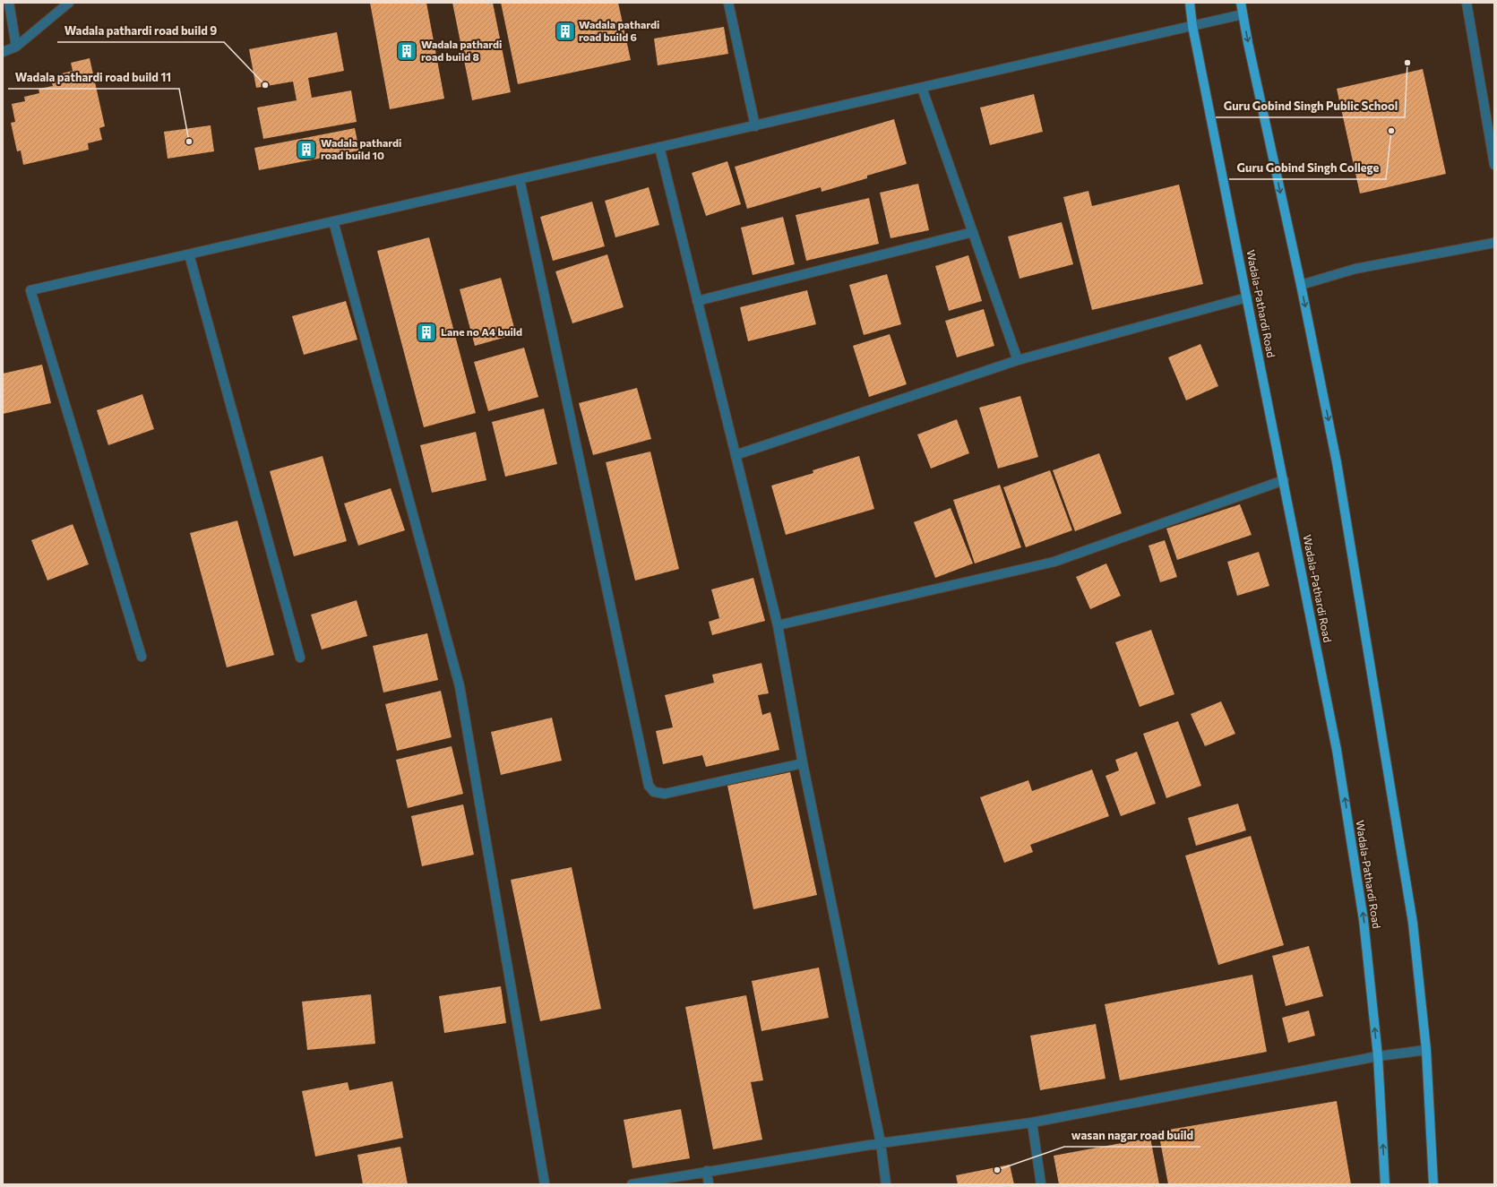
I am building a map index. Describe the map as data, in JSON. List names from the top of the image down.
{
  "streets": {
    "main road": ["Wadala-Pathardi Road"]
  },
  "places": {
    "building": [
      "Wadala pathardi road build 6",
      "Wadala pathardi road build 8",
      "Wadala pathardi road build 10",
      "Lane no A4 build"
    ],
    "other": [
      "Guru Gobind Singh Public School",
      "Wadala pathardi road build 9",
      "Guru Gobind Singh College",
      "Wadala pathardi road build 11",
      "wasan nagar road build"
    ]
  }
}
